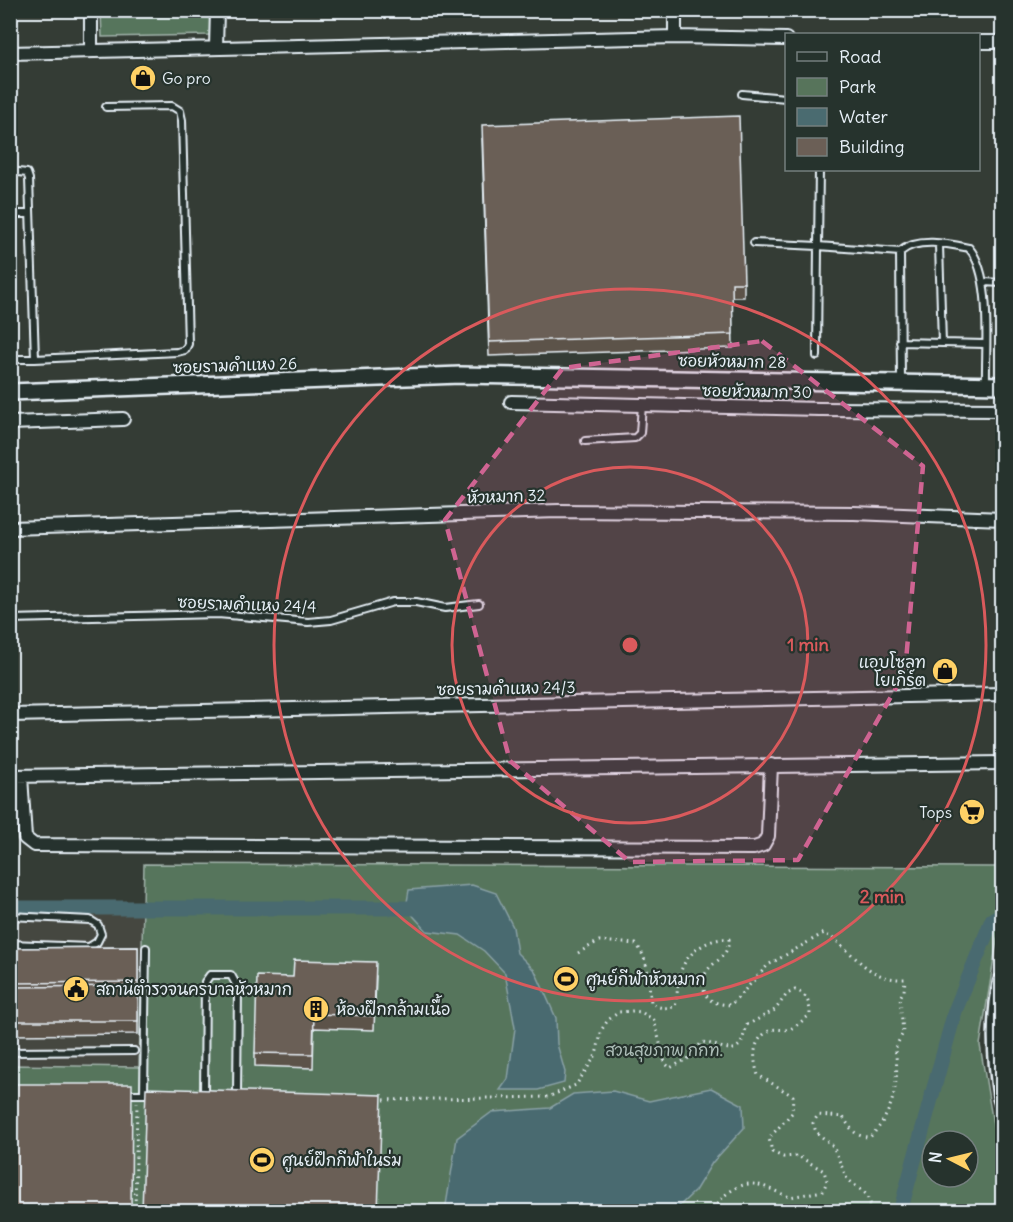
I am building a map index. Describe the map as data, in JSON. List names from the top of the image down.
{
  "streets": {
    "street": [
      "ซอยหัวหมาก 28",
      "ซอยรามคำแหง 26",
      "ซอยหัวหมาก 30",
      "หัวหมาก 32",
      "ซอยรามคำแหง 24/3"
    ],
    "lane": ["ซอยรามคำแหง 24/4"]
  },
  "crossings": [
    ["ซอยหัวหมาก 28", "ซอยรามคำแหง 26"]
  ],
  "parks": ["สวนสุขภาพ กกท."],
  "places": {
    "shop": ["Go pro", "แอบโซลูท โยเกิร์ต"],
    "supermarket": ["Tops"],
    "sports": ["ศูนย์กีฬาหัวหมาก", "ศูนย์ฝึกกีฬาในร่ม"],
    "public building": ["สถานีตำรวจนครบาลหัวหมาก"],
    "building": ["ห้องฝึกกล้ามเนื้อ"]
  },
  "legend": [
    "Road",
    "Park",
    "Water",
    "Building"
  ],
  "north": "left",
  "rings": ["1 min", "2 min"]
}
